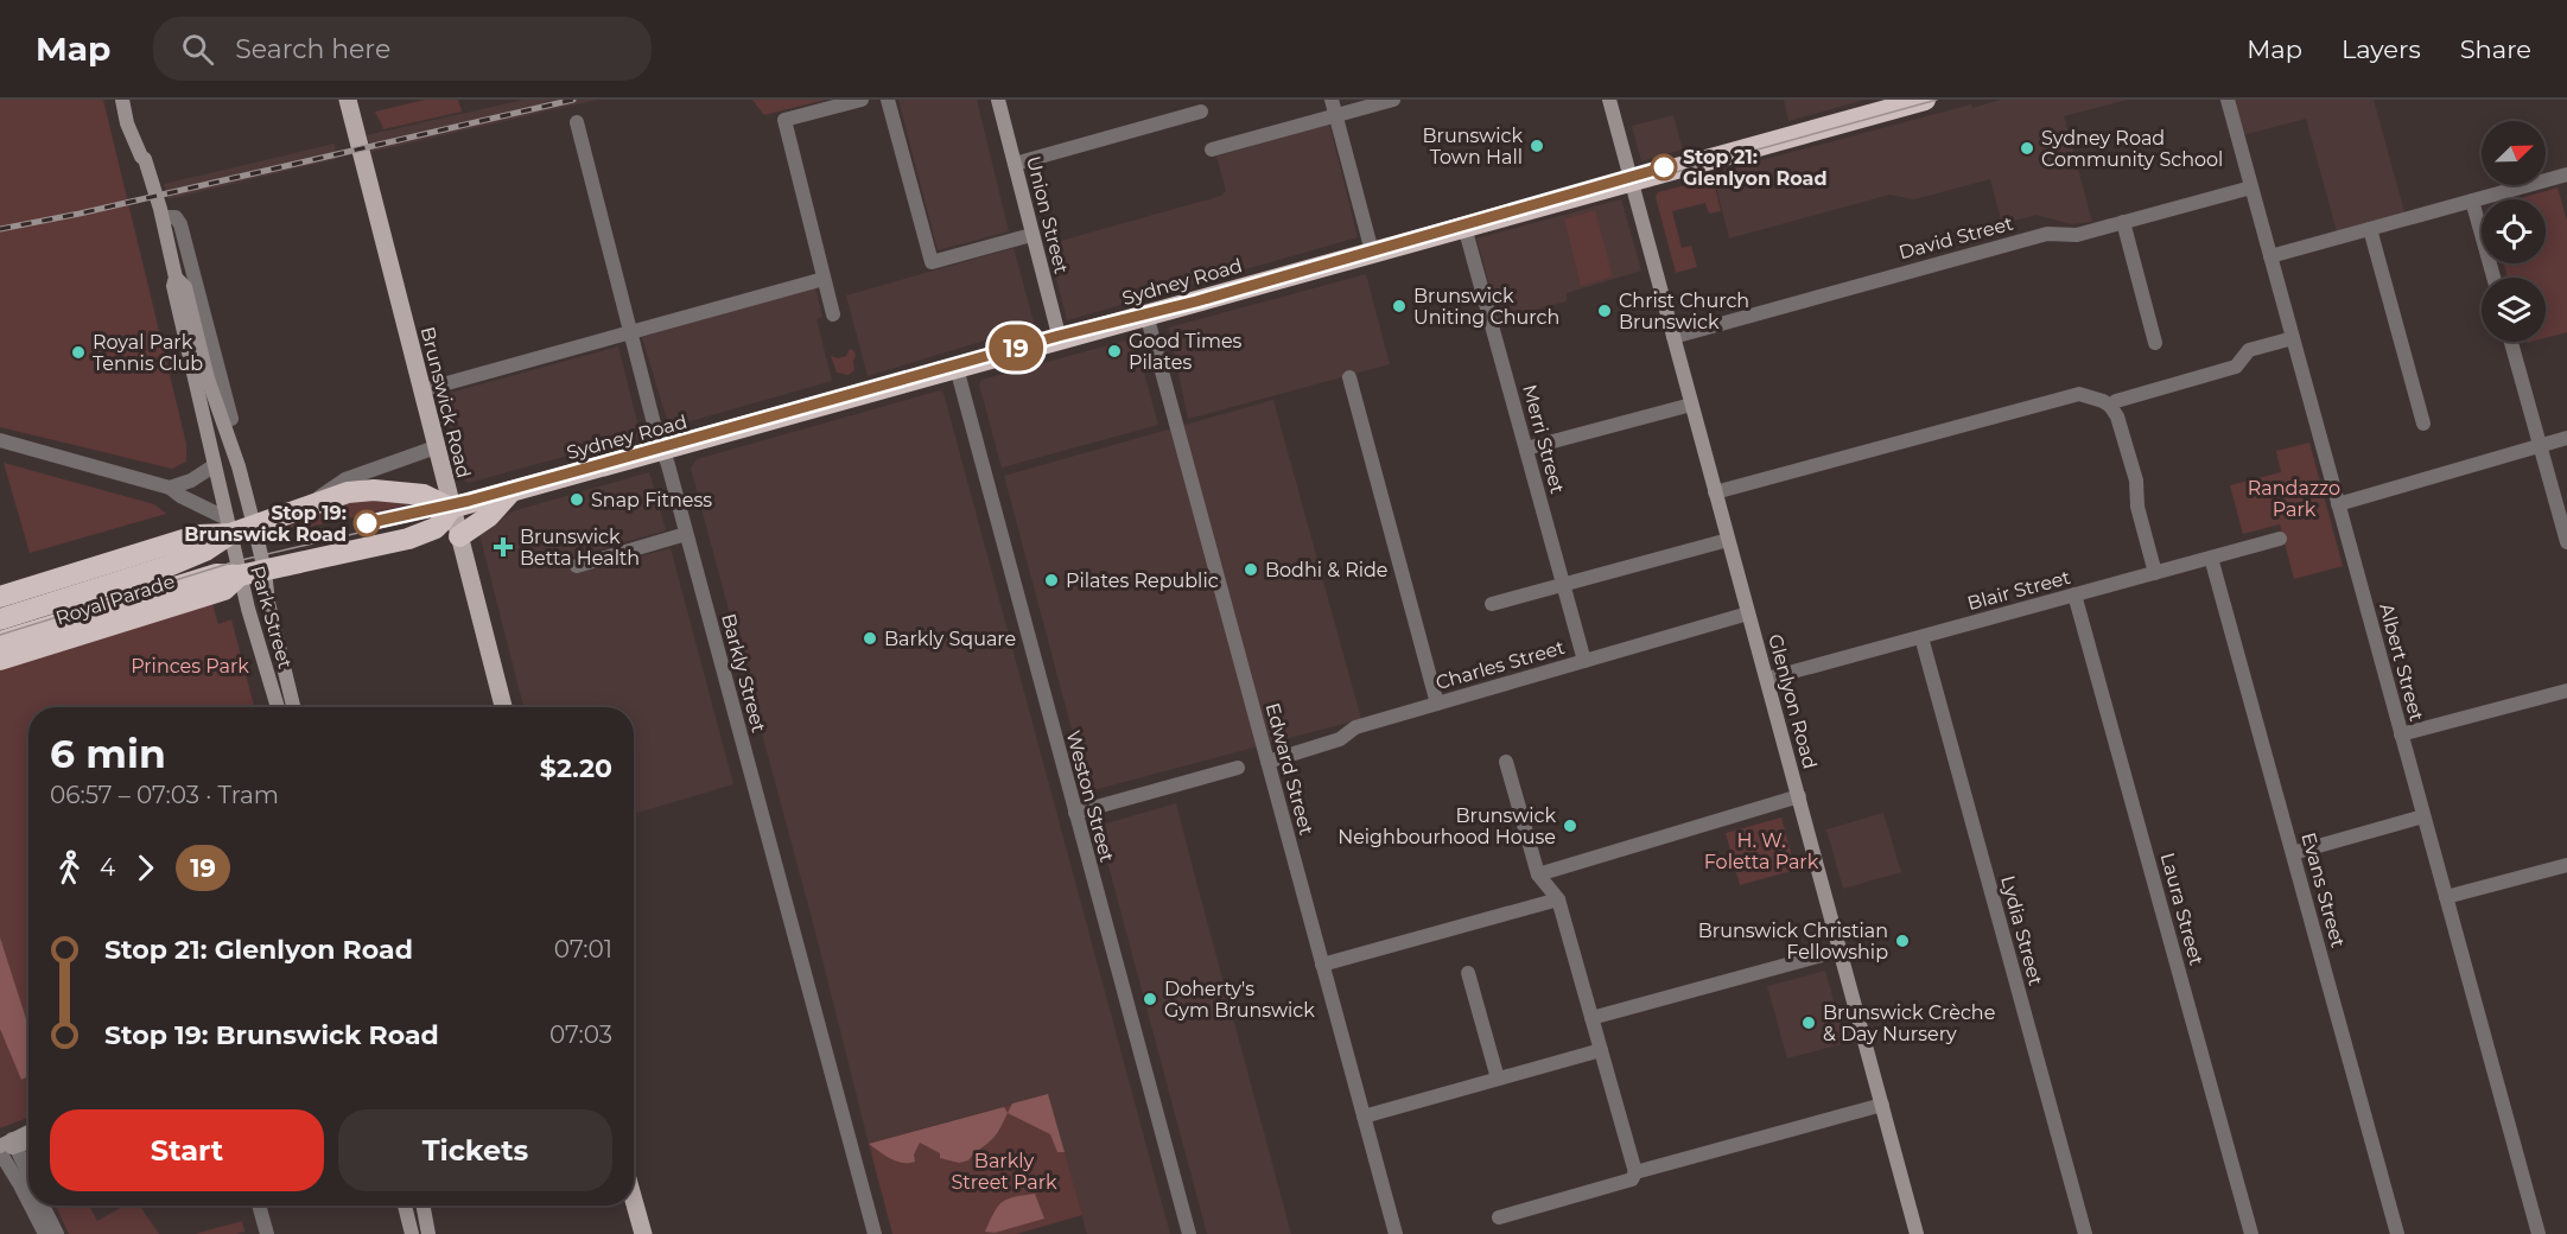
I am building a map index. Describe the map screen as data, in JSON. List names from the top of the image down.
{
  "streets": {
    "highway": ["Sydney Road", "Royal Parade"],
    "main road": ["Brunswick Road"],
    "street": [
      "Union Street",
      "David Street",
      "Merri Street",
      "Blair Street",
      "Park Street",
      "Albert Street",
      "Charles Street",
      "Barkly Street",
      "Glenlyon Road",
      "Edward Street",
      "Weston Street",
      "Evans Street",
      "Laura Street",
      "Lydia Street"
    ]
  },
  "crossings": [
    ["Union Street", "Sydney Road"],
    ["David Street", "Albert Street"],
    ["David Street", "Glenlyon Road"],
    ["Sydney Road", "Brunswick Road"],
    ["Sydney Road", "Merri Street"],
    ["Sydney Road", "Royal Parade"],
    ["Sydney Road", "Barkly Street"],
    ["Sydney Road", "Glenlyon Road"],
    ["Sydney Road", "Edward Street"],
    ["Sydney Road", "Weston Street"],
    ["Brunswick Road", "Royal Parade"],
    ["Merri Street", "Charles Street"],
    ["Blair Street", "Glenlyon Road"],
    ["Blair Street", "Evans Street"],
    ["Blair Street", "Laura Street"],
    ["Blair Street", "Lydia Street"],
    ["Royal Parade", "Park Street"],
    ["Charles Street", "Glenlyon Road"],
    ["Charles Street", "Edward Street"]
  ],
  "parks": [
    "Randazzo Park",
    "Princes Park",
    "H. W. Foletta Park",
    "Barkly Street Park"
  ],
  "places": {
    "other": [
      "Brunswick Town Hall",
      "Sydney Road Community School",
      "Stop 21: Glenlyon Road",
      "Brunswick Uniting Church",
      "Christ Church Brunswick",
      "Good Times Pilates",
      "Royal Park Tennis Club",
      "Snap Fitness",
      "Stop 19: Brunswick Road",
      "Bodhi & Ride",
      "Pilates Republic",
      "Barkly Square",
      "Brunswick Neighbourhood House",
      "Brunswick Christian Fellowship",
      "Doherty's Gym Brunswick",
      "Brunswick Crèche & Day Nursery"
    ],
    "health": ["Brunswick Betta Health"]
  },
  "lines": ["tram line 19"],
  "north": "top right",
  "page": {
    "header": "Map",
    "search": "Search here",
    "nav": ["Map", "Layers", "Share"],
    "on_map": "19",
    "heading": ["6 min", "06:57 – 07:03 · Tram", "$2.20"],
    "legs": ["4", "19"],
    "list": [
      {
        "name": "Stop 21: Glenlyon Road",
        "value": "07:01"
      },
      {
        "name": "Stop 19: Brunswick Road",
        "value": "07:03"
      }
    ],
    "buttons": ["Start", "Tickets"]
  }
}
